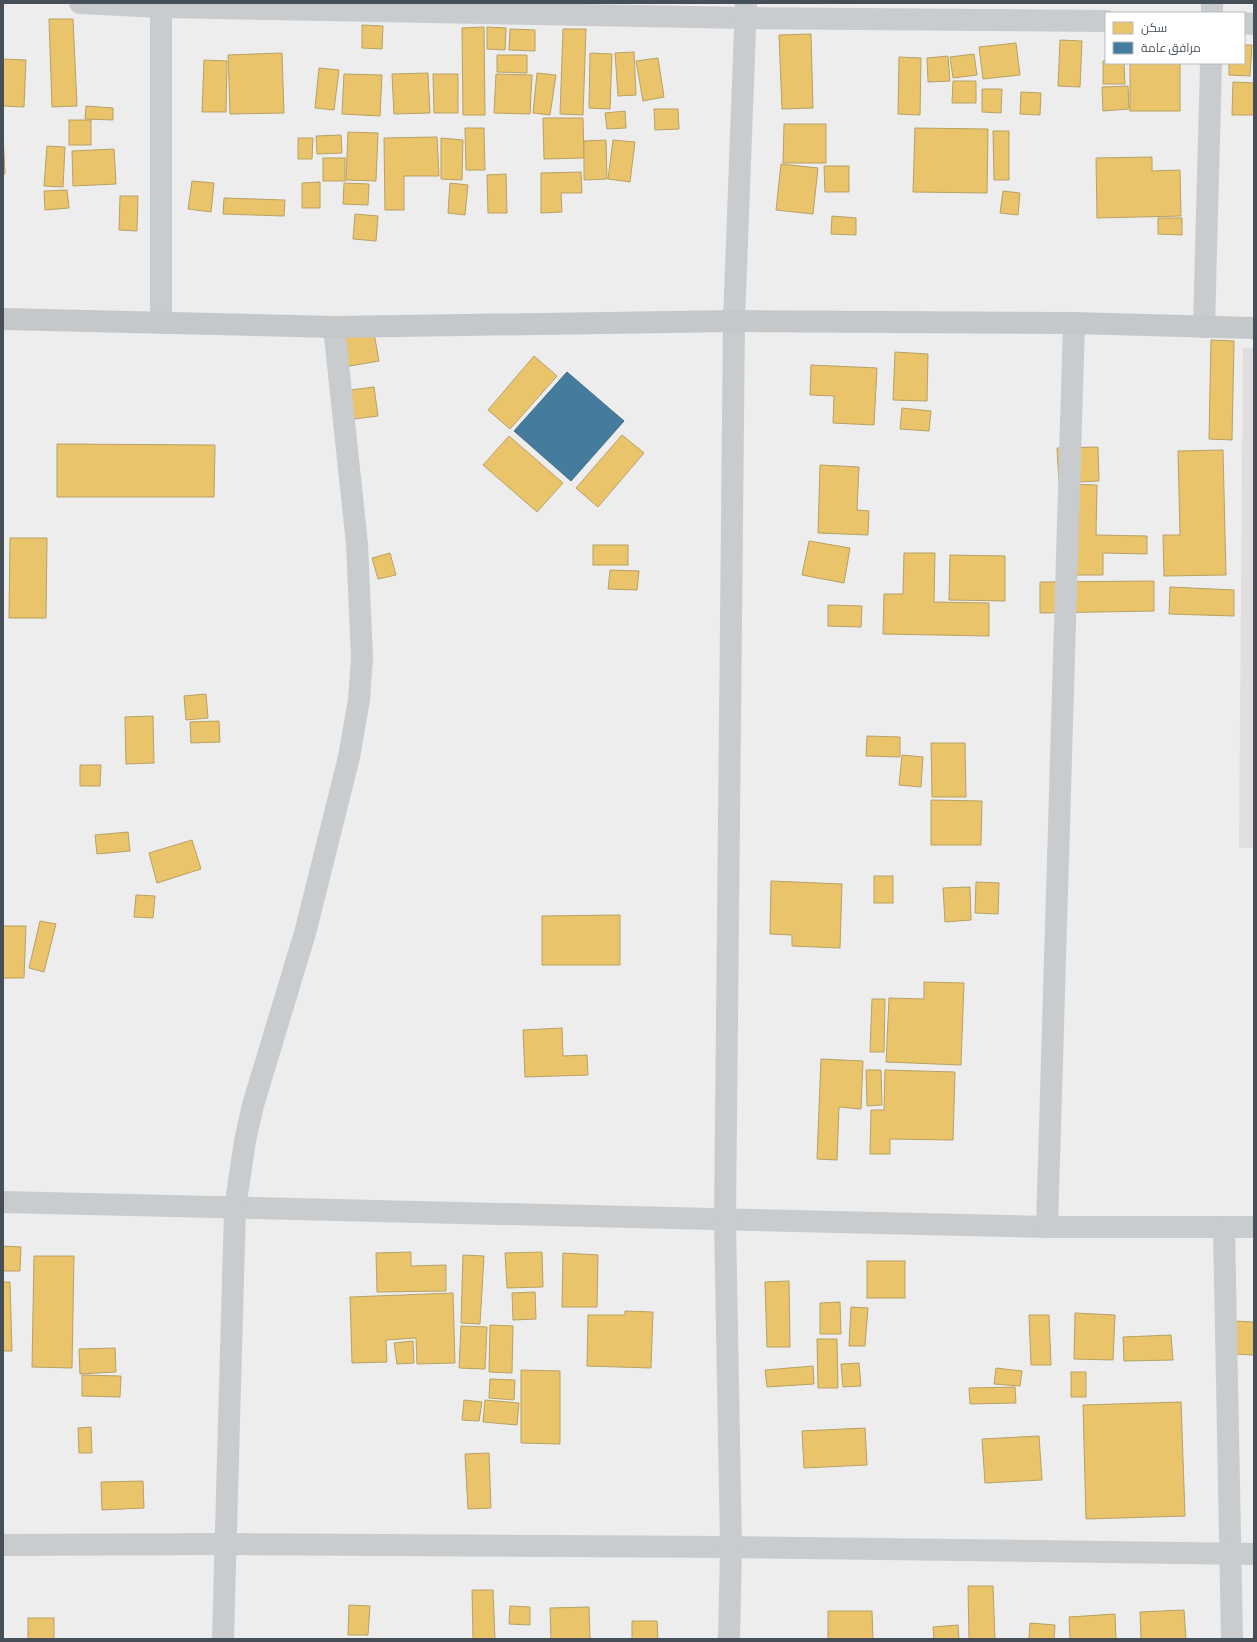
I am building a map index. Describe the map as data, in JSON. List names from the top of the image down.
{
  "legend": ["سكن", "مرافق عامة"]
}
